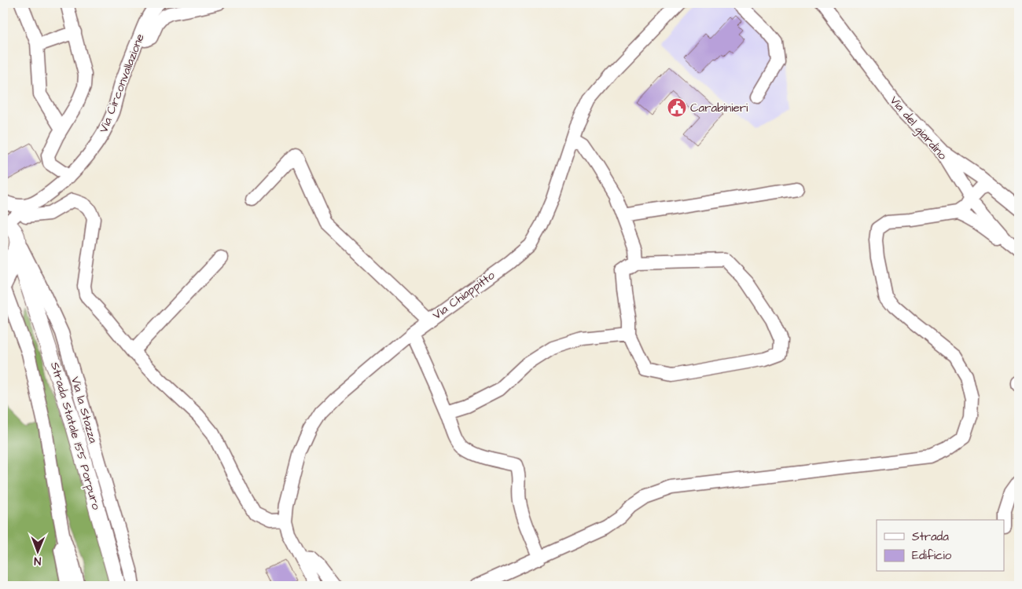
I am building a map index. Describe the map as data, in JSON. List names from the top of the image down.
{
  "streets": {
    "main road": ["Strada Statale 155 Porpuro"],
    "street": [
      "Via Circonvallazione",
      "Via del giardino",
      "Via Chiappitto",
      "Via la Stazza"
    ]
  },
  "crossings": [
    ["Via la Stazza", "Strada Statale 155 Porpuro"]
  ],
  "places": {
    "public building": ["Carabinieri"]
  },
  "legend": ["Strada", "Edificio"],
  "north": "bottom"
}
